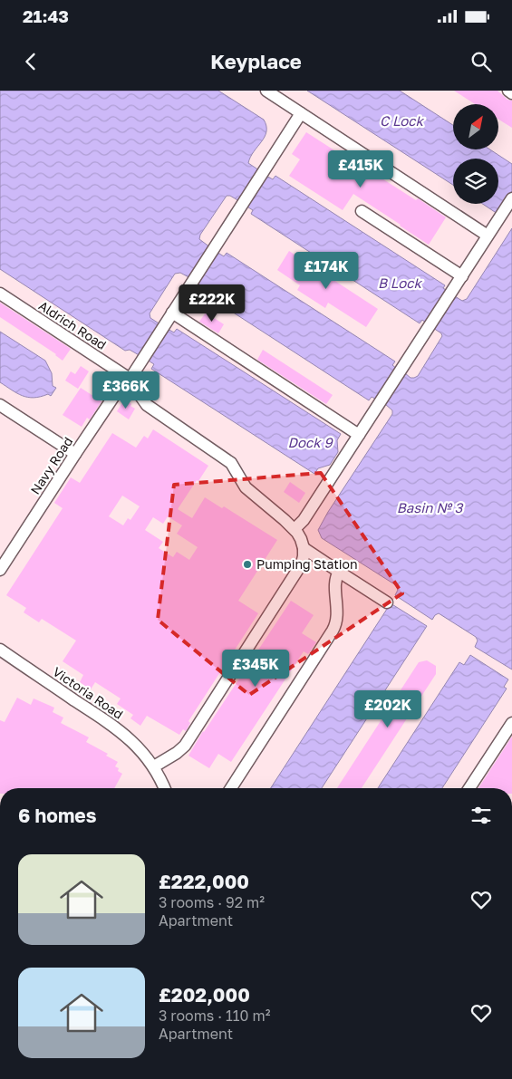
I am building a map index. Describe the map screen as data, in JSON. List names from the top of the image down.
{
  "streets": {
    "street": ["Aldrich Road", "Navy Road", "Victoria Road"]
  },
  "crossings": [
    ["Aldrich Road", "Navy Road"]
  ],
  "water": [
    "C Lock",
    "B Lock",
    "Dock 9",
    "Basin № 3"
  ],
  "places": ["Pumping Station"],
  "north": "top right",
  "page": {
    "status": "21:43",
    "header": "Keyplace",
    "price": [
      "£415K",
      "£174K",
      "£222K",
      "£366K",
      "£345K",
      "£202K"
    ],
    "heading": "6 homes",
    "list": [
      {
        "name": "£222,000",
        "note": "3 rooms · 92 m² · Apartment"
      },
      {
        "name": "£202,000",
        "note": "3 rooms · 110 m² · Apartment"
      }
    ]
  }
}
